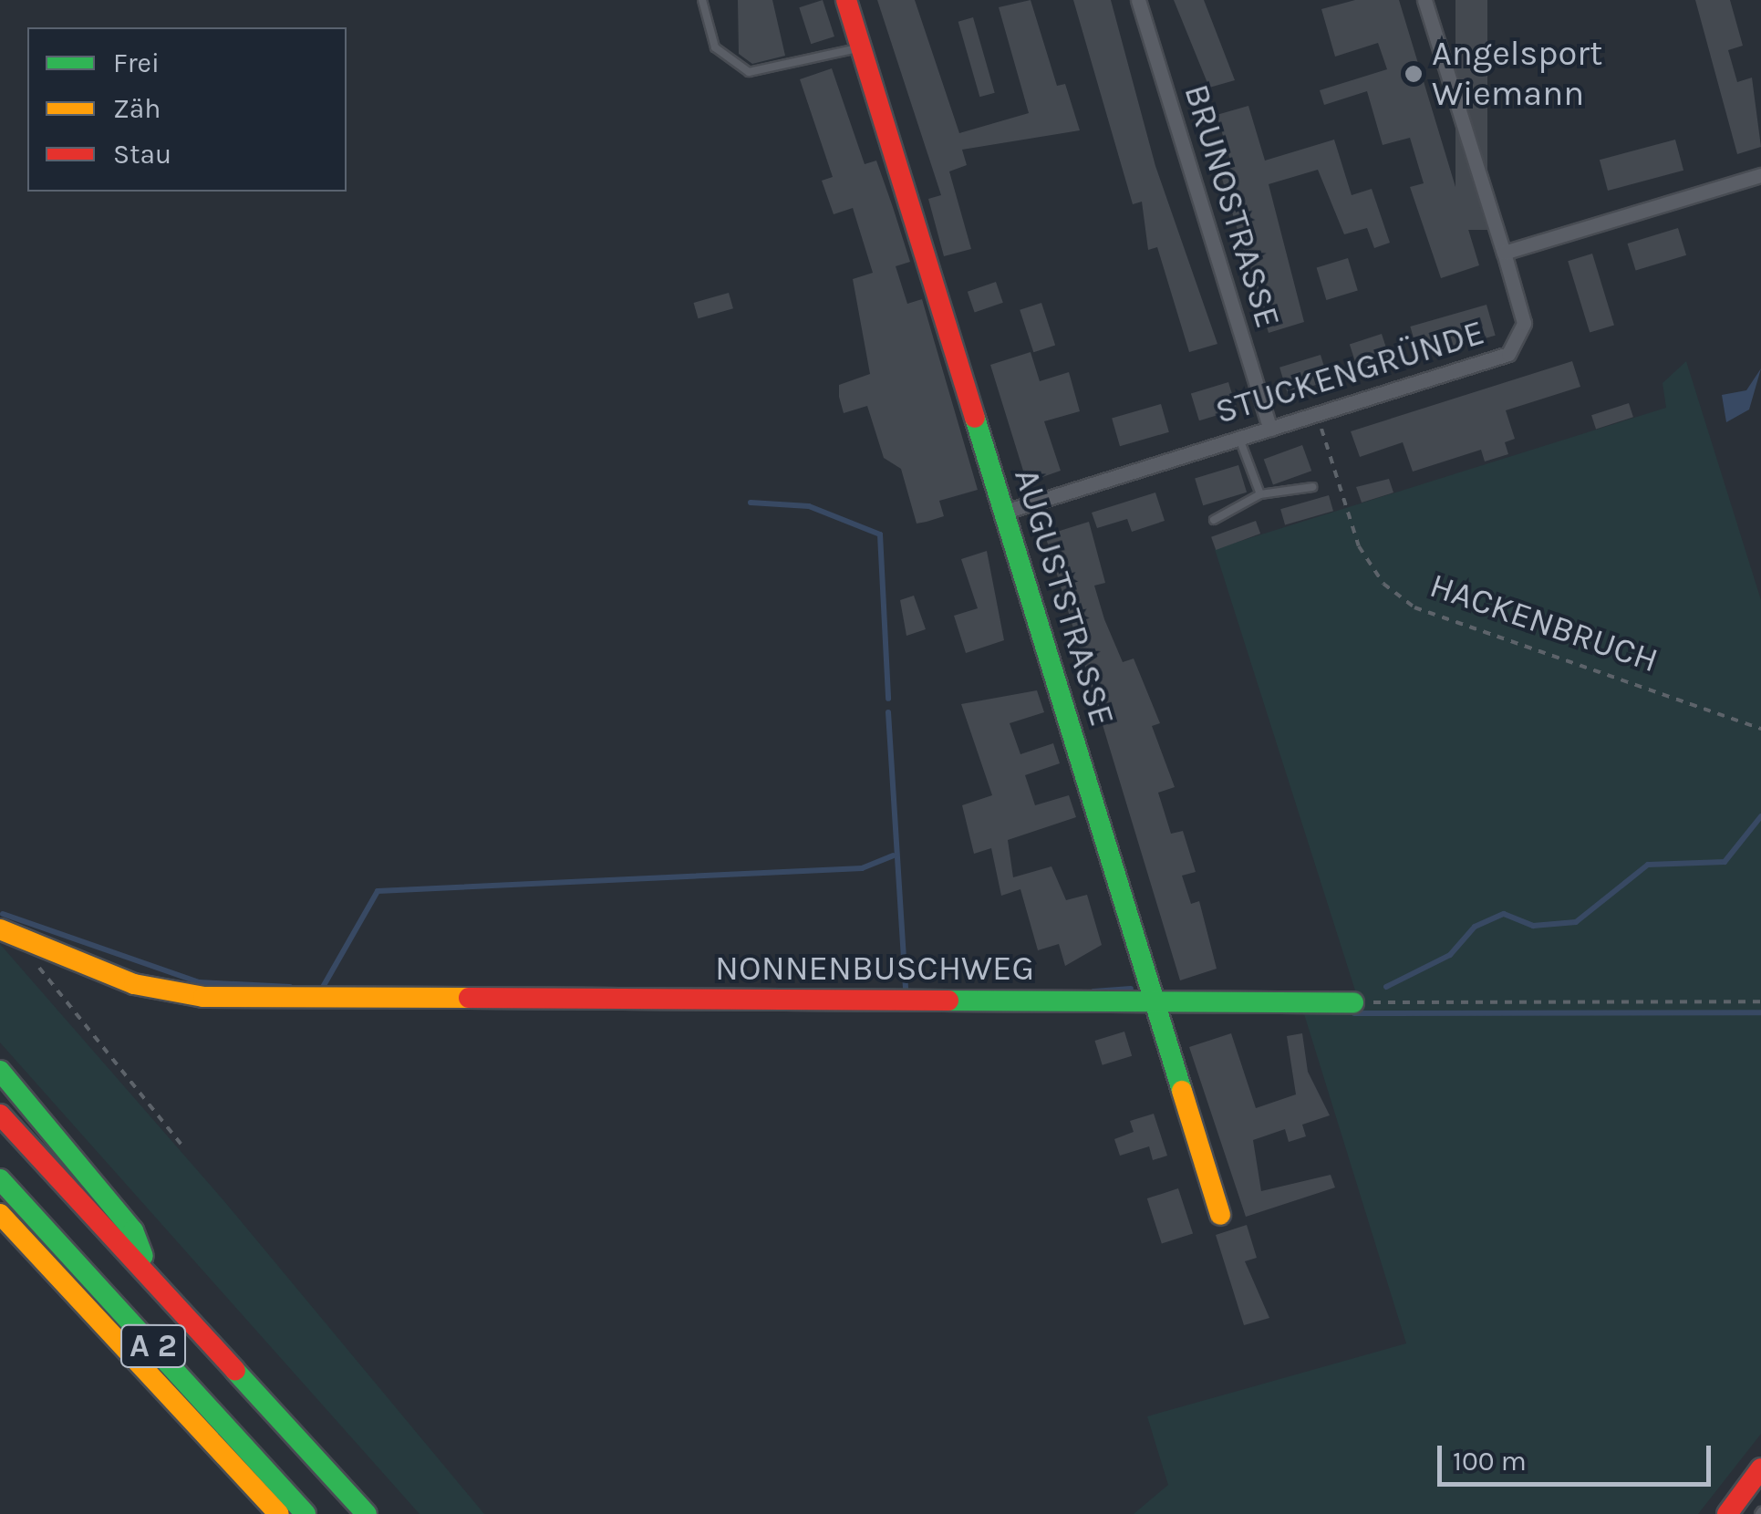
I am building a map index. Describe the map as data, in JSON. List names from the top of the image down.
{
  "streets": {
    "main road": ["AUGUSTSTRASSE", "NONNENBUSCHWEG", "A 2"],
    "street": ["BRUNOSTRASSE", "STUCKENGRÜNDE"],
    "path": ["HACKENBRUCH"]
  },
  "crossings": [
    ["BRUNOSTRASSE", "STUCKENGRÜNDE"],
    ["STUCKENGRÜNDE", "AUGUSTSTRASSE"],
    ["STUCKENGRÜNDE", "HACKENBRUCH"],
    ["AUGUSTSTRASSE", "NONNENBUSCHWEG"]
  ],
  "places": ["Angelsport Wiemann"],
  "legend": ["Frei", "Zäh", "Stau"],
  "scale_bar": "100 m"
}
